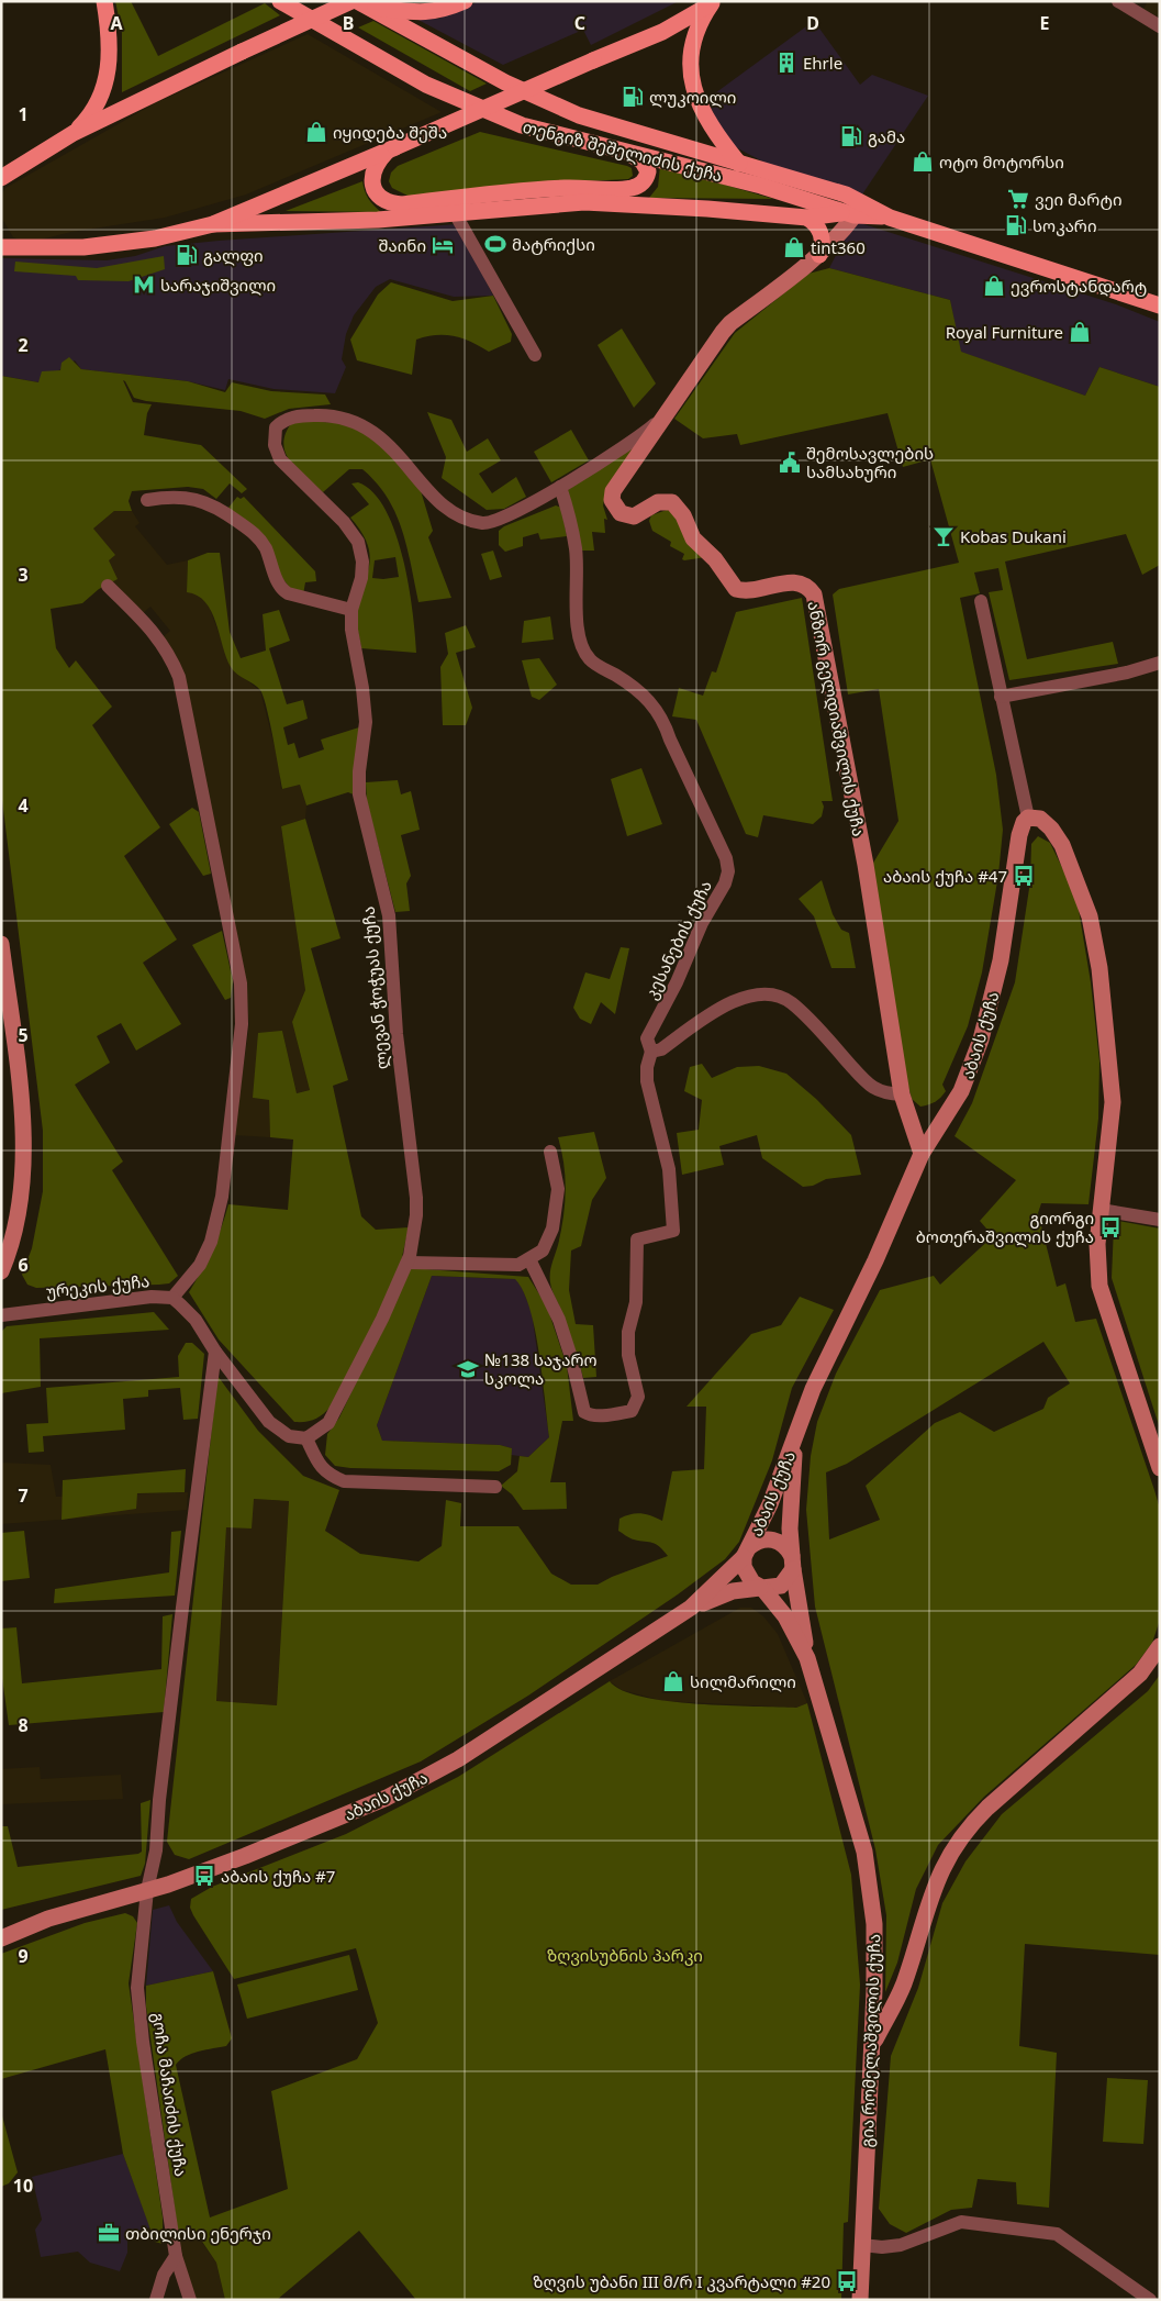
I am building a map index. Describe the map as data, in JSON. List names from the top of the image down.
{
  "streets": {
    "main road": ["თენგიზ შეშელიძის ქუჩა"],
    "street": [
      "ანზორ გელდიაშვილის ქუჩა",
      "კესანების ქუჩა",
      "ლევან ჭოჭუას ქუჩა",
      "აბაის ქუჩა",
      "ურეკის ქუჩა",
      "გია რომელაშვილის ქუჩა",
      "გოჩა მაჩაიძის ქუჩა"
    ]
  },
  "crossings": [
    ["თენგიზ შეშელიძის ქუჩა", "ანზორ გელდიაშვილის ქუჩა"],
    ["ანზორ გელდიაშვილის ქუჩა", "ლევან ჭოჭუას ქუჩა"],
    ["ანზორ გელდიაშვილის ქუჩა", "აბაის ქუჩა"],
    ["კესანების ქუჩა", "ლევან ჭოჭუას ქუჩა"],
    ["ლევან ჭოჭუას ქუჩა", "ურეკის ქუჩა"],
    ["აბაის ქუჩა", "გია რომელაშვილის ქუჩა"],
    ["აბაის ქუჩა", "გოჩა მაჩაიძის ქუჩა"],
    ["ურეკის ქუჩა", "გოჩა მაჩაიძის ქუჩა"]
  ],
  "parks": ["ზღვისუბნის პარკი"],
  "places": {
    "building": ["Ehrle"],
    "fuel station": [
      "ლუკოილი",
      "გამა",
      "სოკარი",
      "გალფი"
    ],
    "shop": [
      "იყიდება შეშა",
      "ოტო მოტორსი",
      "tint360",
      "ევროსტანდარტ",
      "Royal Furniture",
      "სილმარილი"
    ],
    "supermarket": ["ვეი მარტი"],
    "sports": ["მატრიქსი"],
    "hotel": ["შაინი"],
    "metro station": ["სარაჯიშვილი"],
    "public building": ["შემოსავლების სამსახური"],
    "bar": ["Kobas Dukani"],
    "bus stop": [
      "აბაის ქუჩა #47",
      "გიორგი ბოთერაშვილის ქუჩა",
      "აბაის ქუჩა #7",
      "ზღვის უბანი III მ/რ I კვარტალი #20"
    ],
    "school or university": ["№138 საჯარო სკოლა"],
    "office": ["თბილისი ენერჯი"]
  },
  "grid": {
    "columns": [
      "A",
      "B",
      "C",
      "D",
      "E"
    ],
    "rows": [
      "1",
      "2",
      "3",
      "4",
      "5",
      "6",
      "7",
      "8",
      "9",
      "10"
    ]
  }
}
